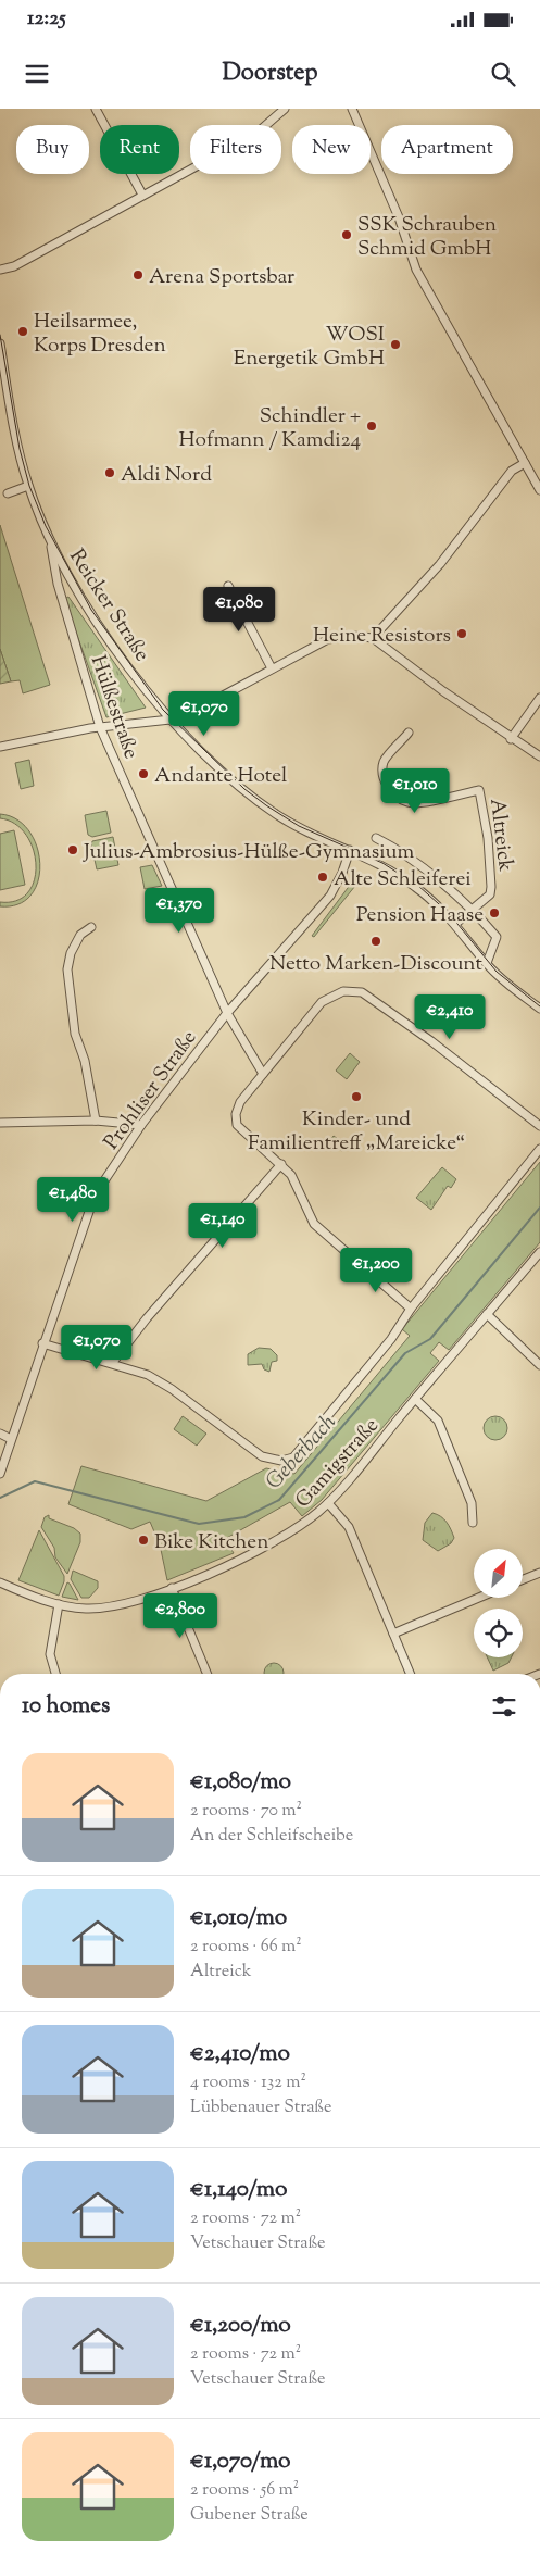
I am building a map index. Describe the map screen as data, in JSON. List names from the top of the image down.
{
  "streets": {
    "street": [
      "Reicker Straße",
      "Hülßestraße",
      "Altreick",
      "Prohliser Straße",
      "Gamigstraße"
    ]
  },
  "crossings": [
    ["Reicker Straße", "Hülßestraße"],
    ["Reicker Straße", "Prohliser Straße"],
    ["Hülßestraße", "Prohliser Straße"]
  ],
  "water": ["Geberbach"],
  "places": [
    "SSK Schrauben Schmid GmbH",
    "Arena Sportsbar",
    "Heilsarmee, Korps Dresden",
    "WOSI Energetik GmbH",
    "Schindler + Hofmann / Kamdi24",
    "Aldi Nord",
    "Heine Resistors",
    "Andante Hotel",
    "Julius-Ambrosius-Hülße-Gymnasium",
    "Alte Schleiferei",
    "Pension Haase",
    "Netto Marken-Discount",
    "Kinder- und Familientreff „Mareicke“",
    "Bike Kitchen"
  ],
  "north": "top right",
  "page": {
    "status": "12:25",
    "header": "Doorstep",
    "chip": [
      "Buy",
      "Rent",
      "Filters",
      "New",
      "Apartment"
    ],
    "price": [
      "€1,080",
      "€1,070",
      "€1,010",
      "€1,370",
      "€2,410",
      "€1,480",
      "€1,140",
      "€1,200",
      "€1,070",
      "€2,800"
    ],
    "heading": "10 homes",
    "list": [
      {
        "name": "€1,080/mo",
        "note": "2 rooms · 70 m² · An der Schleifscheibe"
      },
      {
        "name": "€1,010/mo",
        "note": "2 rooms · 66 m² · Altreick"
      },
      {
        "name": "€2,410/mo",
        "note": "4 rooms · 132 m² · Lübbenauer Straße"
      },
      {
        "name": "€1,140/mo",
        "note": "2 rooms · 72 m² · Vetschauer Straße"
      },
      {
        "name": "€1,200/mo",
        "note": "2 rooms · 72 m² · Vetschauer Straße"
      },
      {
        "name": "€1,070/mo",
        "note": "2 rooms · 56 m² · Gubener Straße"
      }
    ]
  }
}
